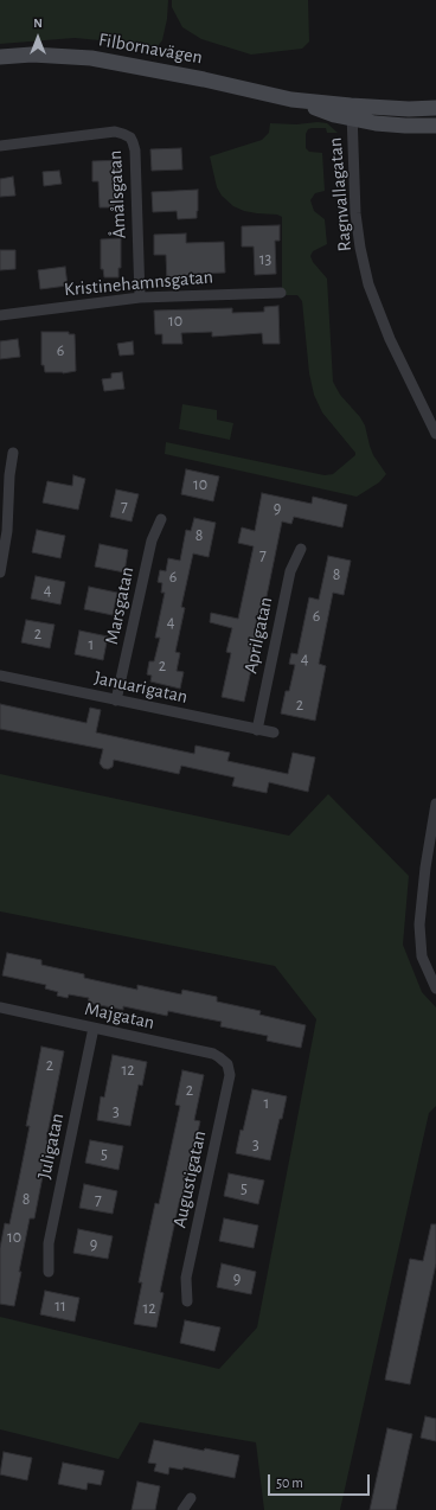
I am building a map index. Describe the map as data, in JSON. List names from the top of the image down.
{
  "streets": {
    "street": [
      "Filbornavägen",
      "Åmålsgatan",
      "Ragnvallagatan",
      "Kristinehamnsgatan",
      "Marsgatan",
      "Aprilgatan",
      "Januarigatan",
      "Majgatan",
      "Juligatan",
      "Augustigatan"
    ]
  },
  "crossings": [
    ["Filbornavägen", "Ragnvallagatan"],
    ["Åmålsgatan", "Kristinehamnsgatan"],
    ["Marsgatan", "Januarigatan"],
    ["Aprilgatan", "Januarigatan"],
    ["Majgatan", "Juligatan"],
    ["Majgatan", "Augustigatan"]
  ],
  "house_numbers": [
    "13",
    "10",
    "6",
    "10",
    "7",
    "9",
    "8",
    "7",
    "8",
    "6",
    "4",
    "6",
    "4",
    "2",
    "1",
    "4",
    "2",
    "2",
    "2",
    "12",
    "2",
    "1",
    "3",
    "3",
    "5",
    "5",
    "8",
    "7",
    "10",
    "9",
    "9",
    "11",
    "12"
  ],
  "scale_bar": "50 m",
  "north": "top"
}
